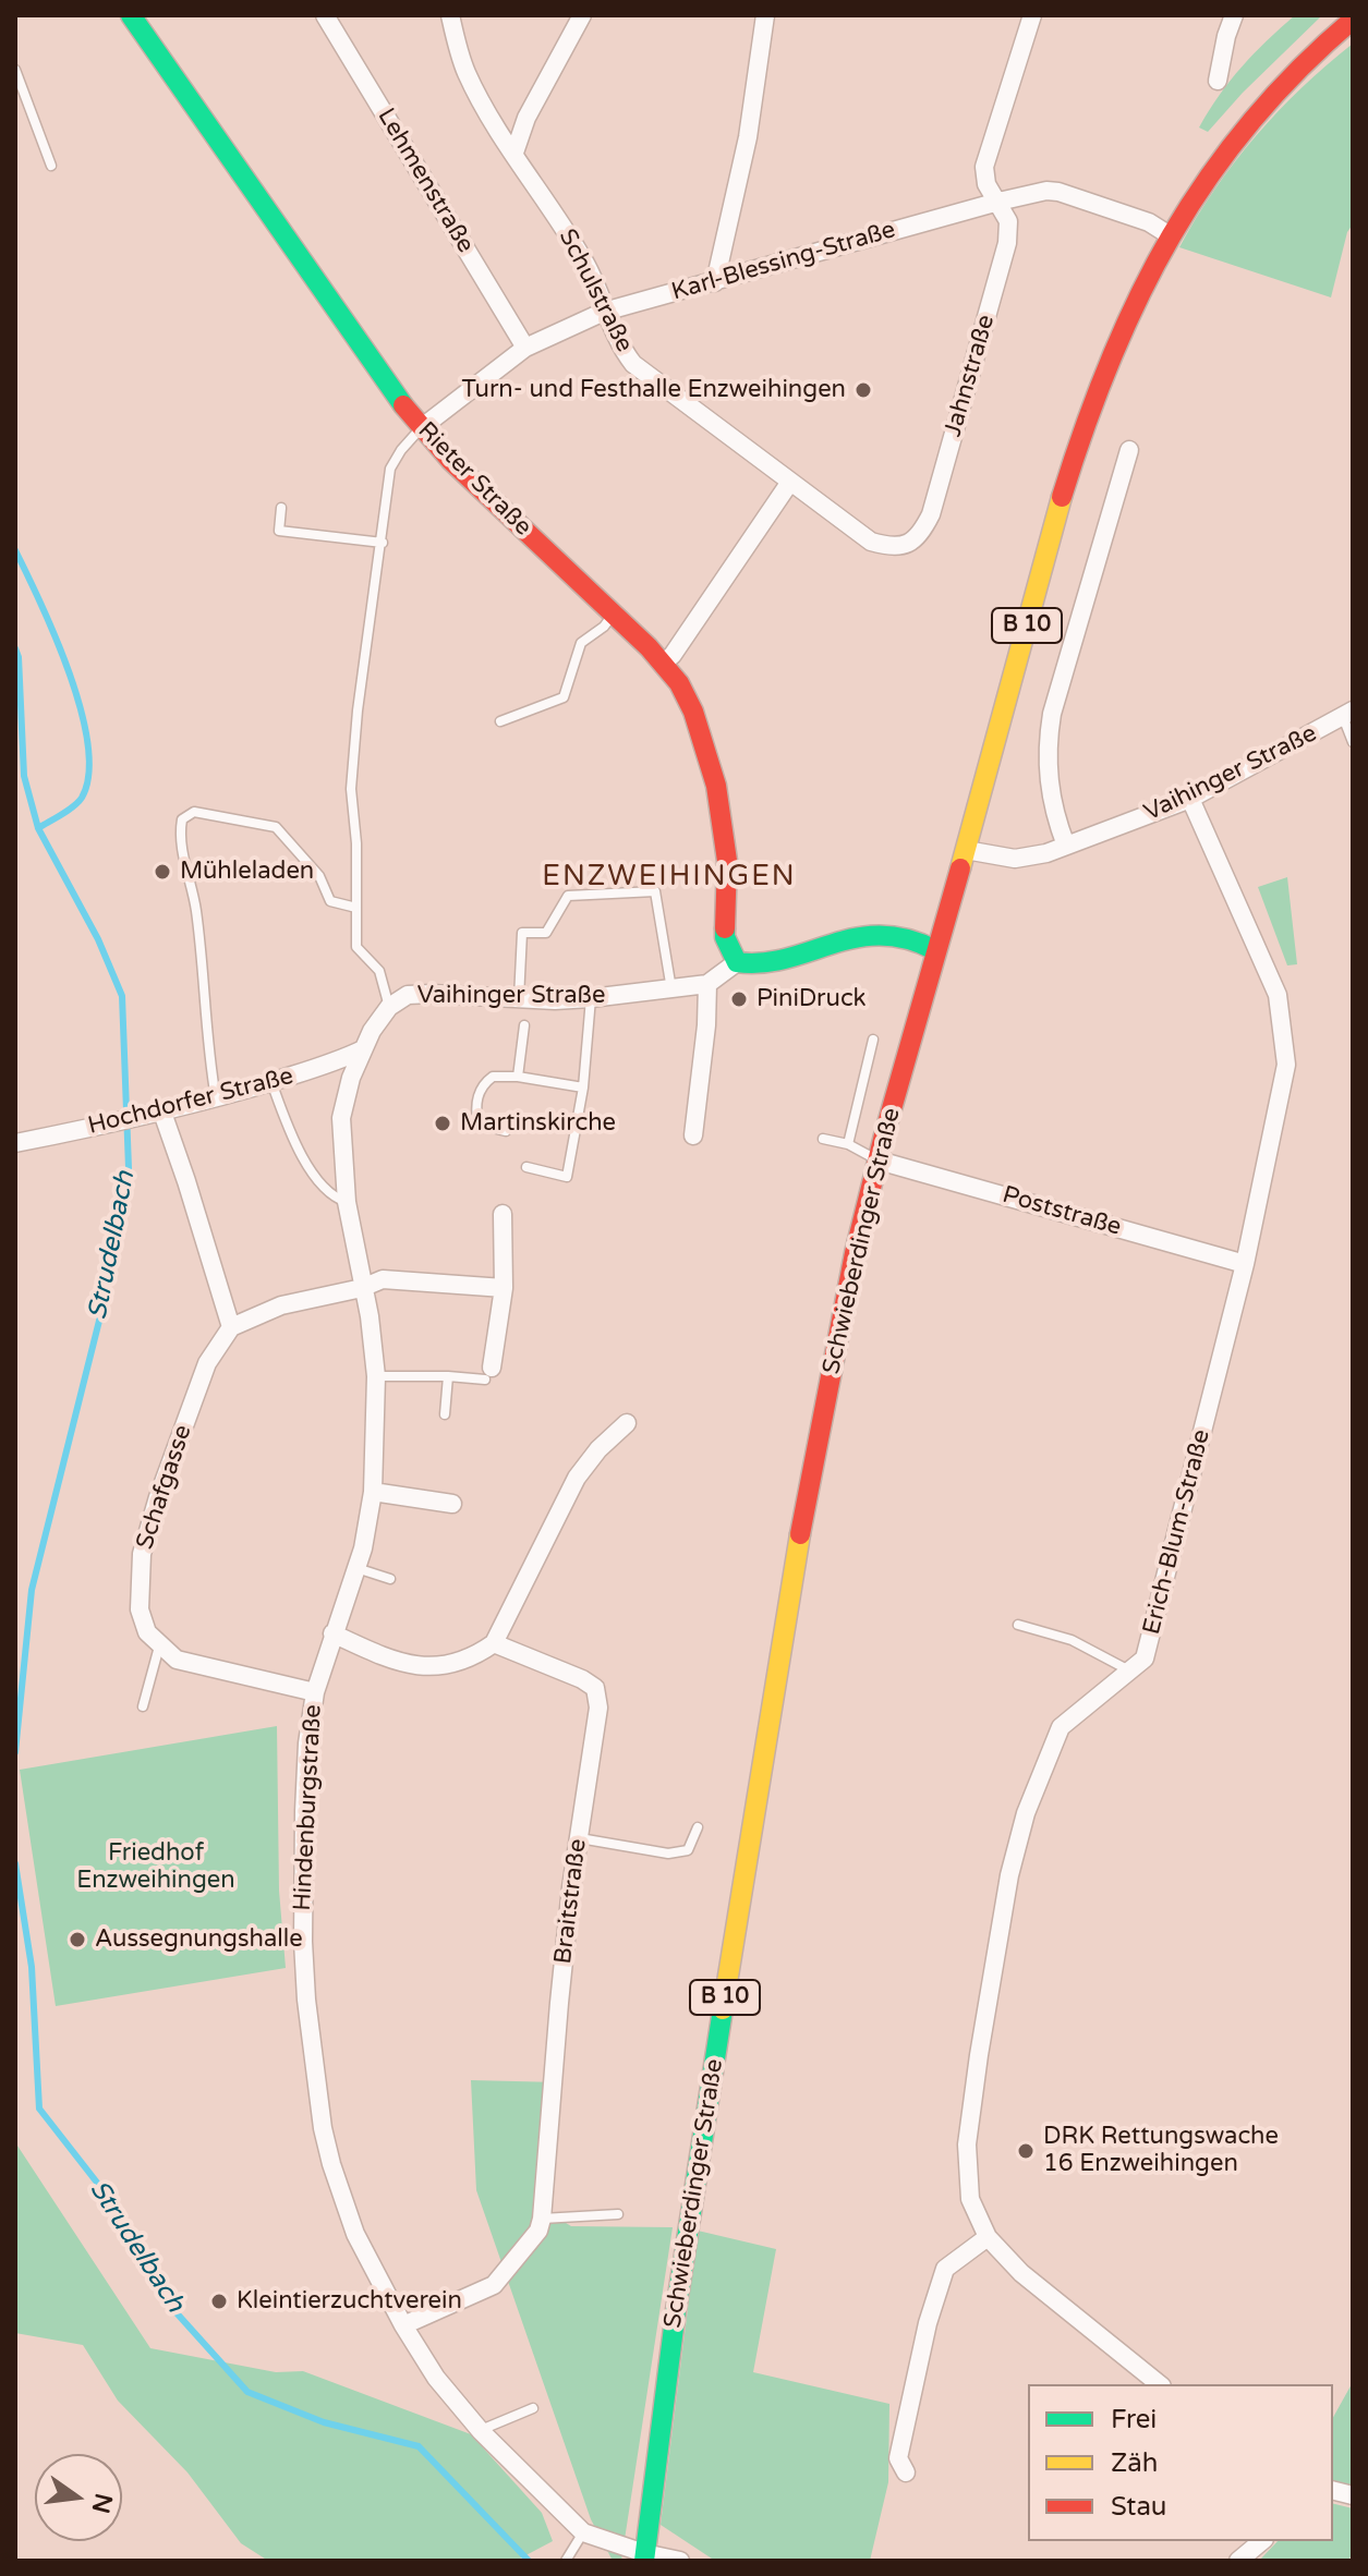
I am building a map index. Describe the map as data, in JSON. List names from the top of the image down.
{
  "streets": {
    "main road": ["Rieter Straße", "B 10", "Schwieberdinger Straße"],
    "street": [
      "Lehmenstraße",
      "Karl-Blessing-Straße",
      "Schulstraße",
      "Jahnstraße",
      "Vaihinger Straße",
      "Hochdorfer Straße",
      "Poststraße",
      "Schafgasse",
      "Erich-Blum-Straße",
      "Hindenburgstraße",
      "Braitstraße"
    ]
  },
  "crossings": [
    ["Lehmenstraße", "Karl-Blessing-Straße"],
    ["Karl-Blessing-Straße", "Schulstraße"],
    ["Karl-Blessing-Straße", "Jahnstraße"],
    ["Karl-Blessing-Straße", "Rieter Straße"],
    ["Karl-Blessing-Straße", "Schwieberdinger Straße"],
    ["Schulstraße", "Jahnstraße"],
    ["Rieter Straße", "Vaihinger Straße"],
    ["Vaihinger Straße", "Schwieberdinger Straße"],
    ["Vaihinger Straße", "Erich-Blum-Straße"],
    ["Vaihinger Straße", "Hindenburgstraße"],
    ["Hochdorfer Straße", "Hindenburgstraße"],
    ["Poststraße", "Schwieberdinger Straße"],
    ["Poststraße", "Erich-Blum-Straße"],
    ["Schwieberdinger Straße", "Hindenburgstraße"],
    ["Hindenburgstraße", "Braitstraße"]
  ],
  "districts": ["ENZWEIHINGEN"],
  "water": ["Strudelbach"],
  "parks": ["Friedhof Enzweihingen"],
  "places": [
    "Turn- und Festhalle Enzweihingen",
    "Mühleladen",
    "PiniDruck",
    "Martinskirche",
    "Aussegnungshalle",
    "DRK Rettungswache 16 Enzweihingen",
    "Kleintierzuchtverein"
  ],
  "legend": ["Frei", "Zäh", "Stau"],
  "north": "right"
}
